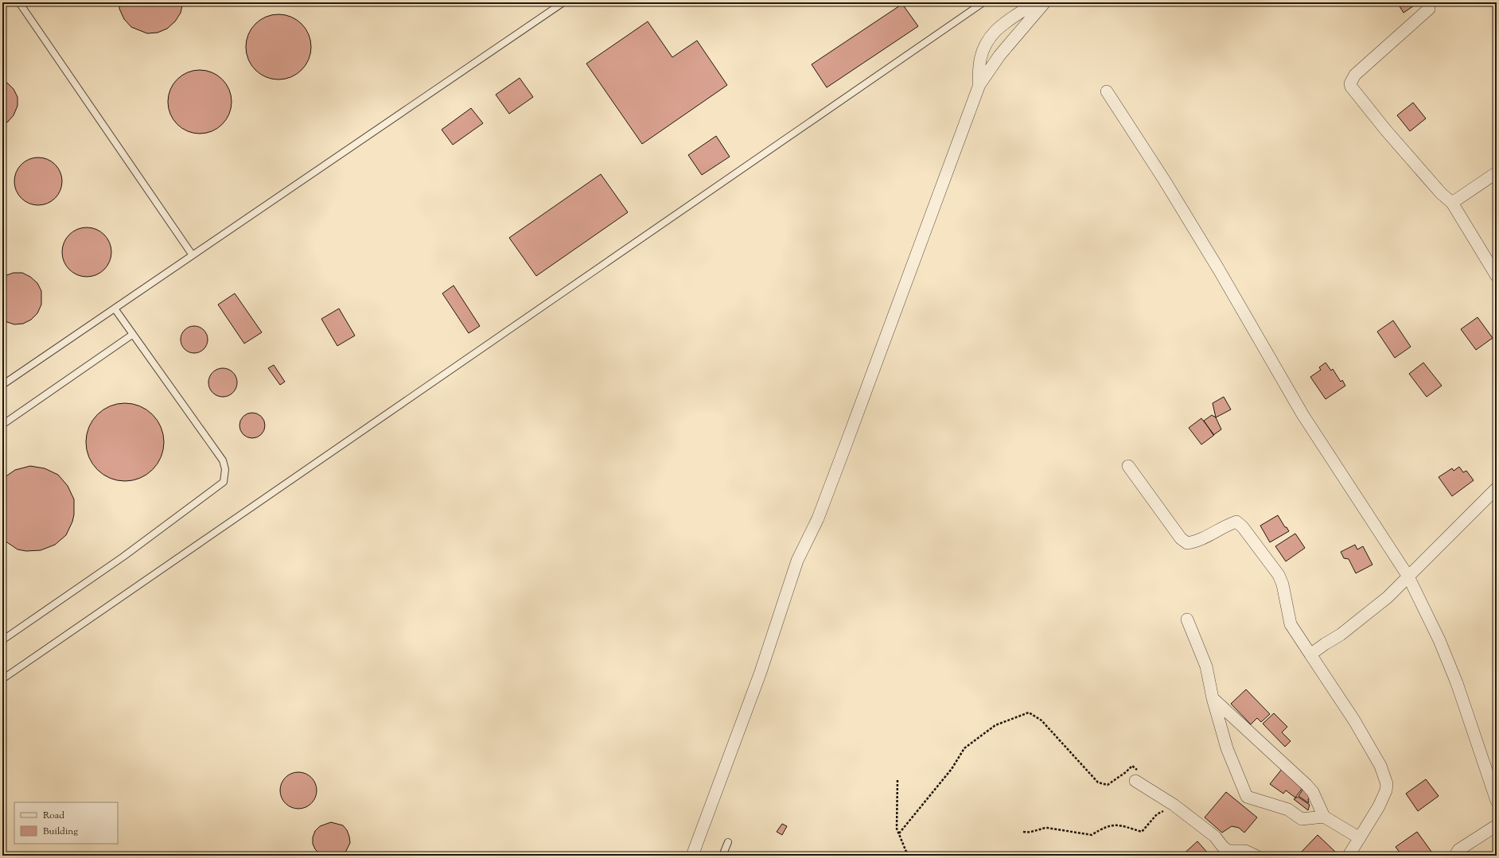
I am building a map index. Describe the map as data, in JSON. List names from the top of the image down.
{
  "legend": ["Road", "Building"]
}
